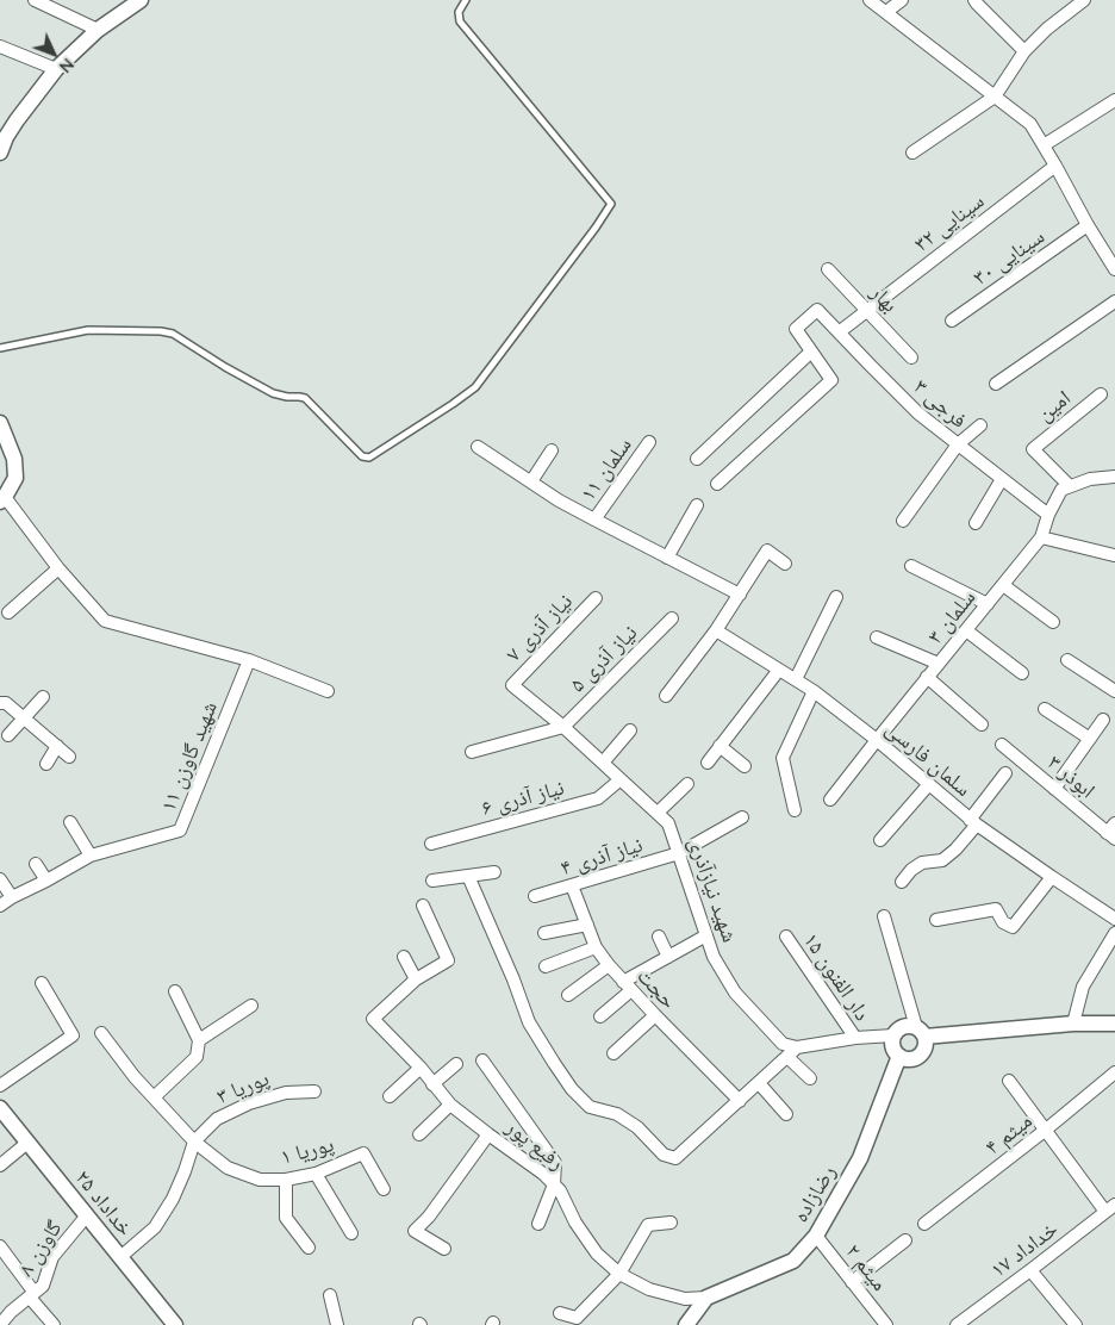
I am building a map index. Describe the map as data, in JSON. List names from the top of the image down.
{
  "streets": {
    "street": [
      "سینایی ۳۲",
      "سینایی ۳۰",
      "بهار",
      "فرجی ۳",
      "امین",
      "سلمان ۱۱",
      "سلمان ۳",
      "نیاز آذری ۷",
      "نیاز آذری ۵",
      "شهید گاوزن ۱۱",
      "سلمان فارسی",
      "ابوذر ۳",
      "نیاز آذری ۶",
      "نیاز آذری ۴",
      "شهید نیازآذری",
      "دار الفنون ۱۵",
      "حجت",
      "پوریا ۳",
      "میثم ۴",
      "رفیع پور",
      "پوریا ۱",
      "رضازاده",
      "خداداد ۲۵",
      "گاوزن ۸",
      "خداداد ۱۷",
      "میثم ۲"
    ]
  },
  "crossings": [
    ["سینایی ۳۲", "بهار"],
    ["سینایی ۳۲", "فرجی ۳"],
    ["فرجی ۳", "سلمان ۳"],
    ["امین", "سلمان ۳"],
    ["سلمان ۳", "سلمان فارسی"],
    ["نیاز آذری ۷", "شهید نیازآذری"],
    ["نیاز آذری ۵", "شهید نیازآذری"],
    ["نیاز آذری ۶", "شهید نیازآذری"],
    ["نیاز آذری ۴", "شهید نیازآذری"],
    ["نیاز آذری ۴", "حجت"],
    ["پوریا ۳", "پوریا ۱"],
    ["رفیع پور", "رضازاده"],
    ["رضازاده", "میثم ۲"],
    ["خداداد ۲۵", "گاوزن ۸"]
  ],
  "north": "bottom right"
}
